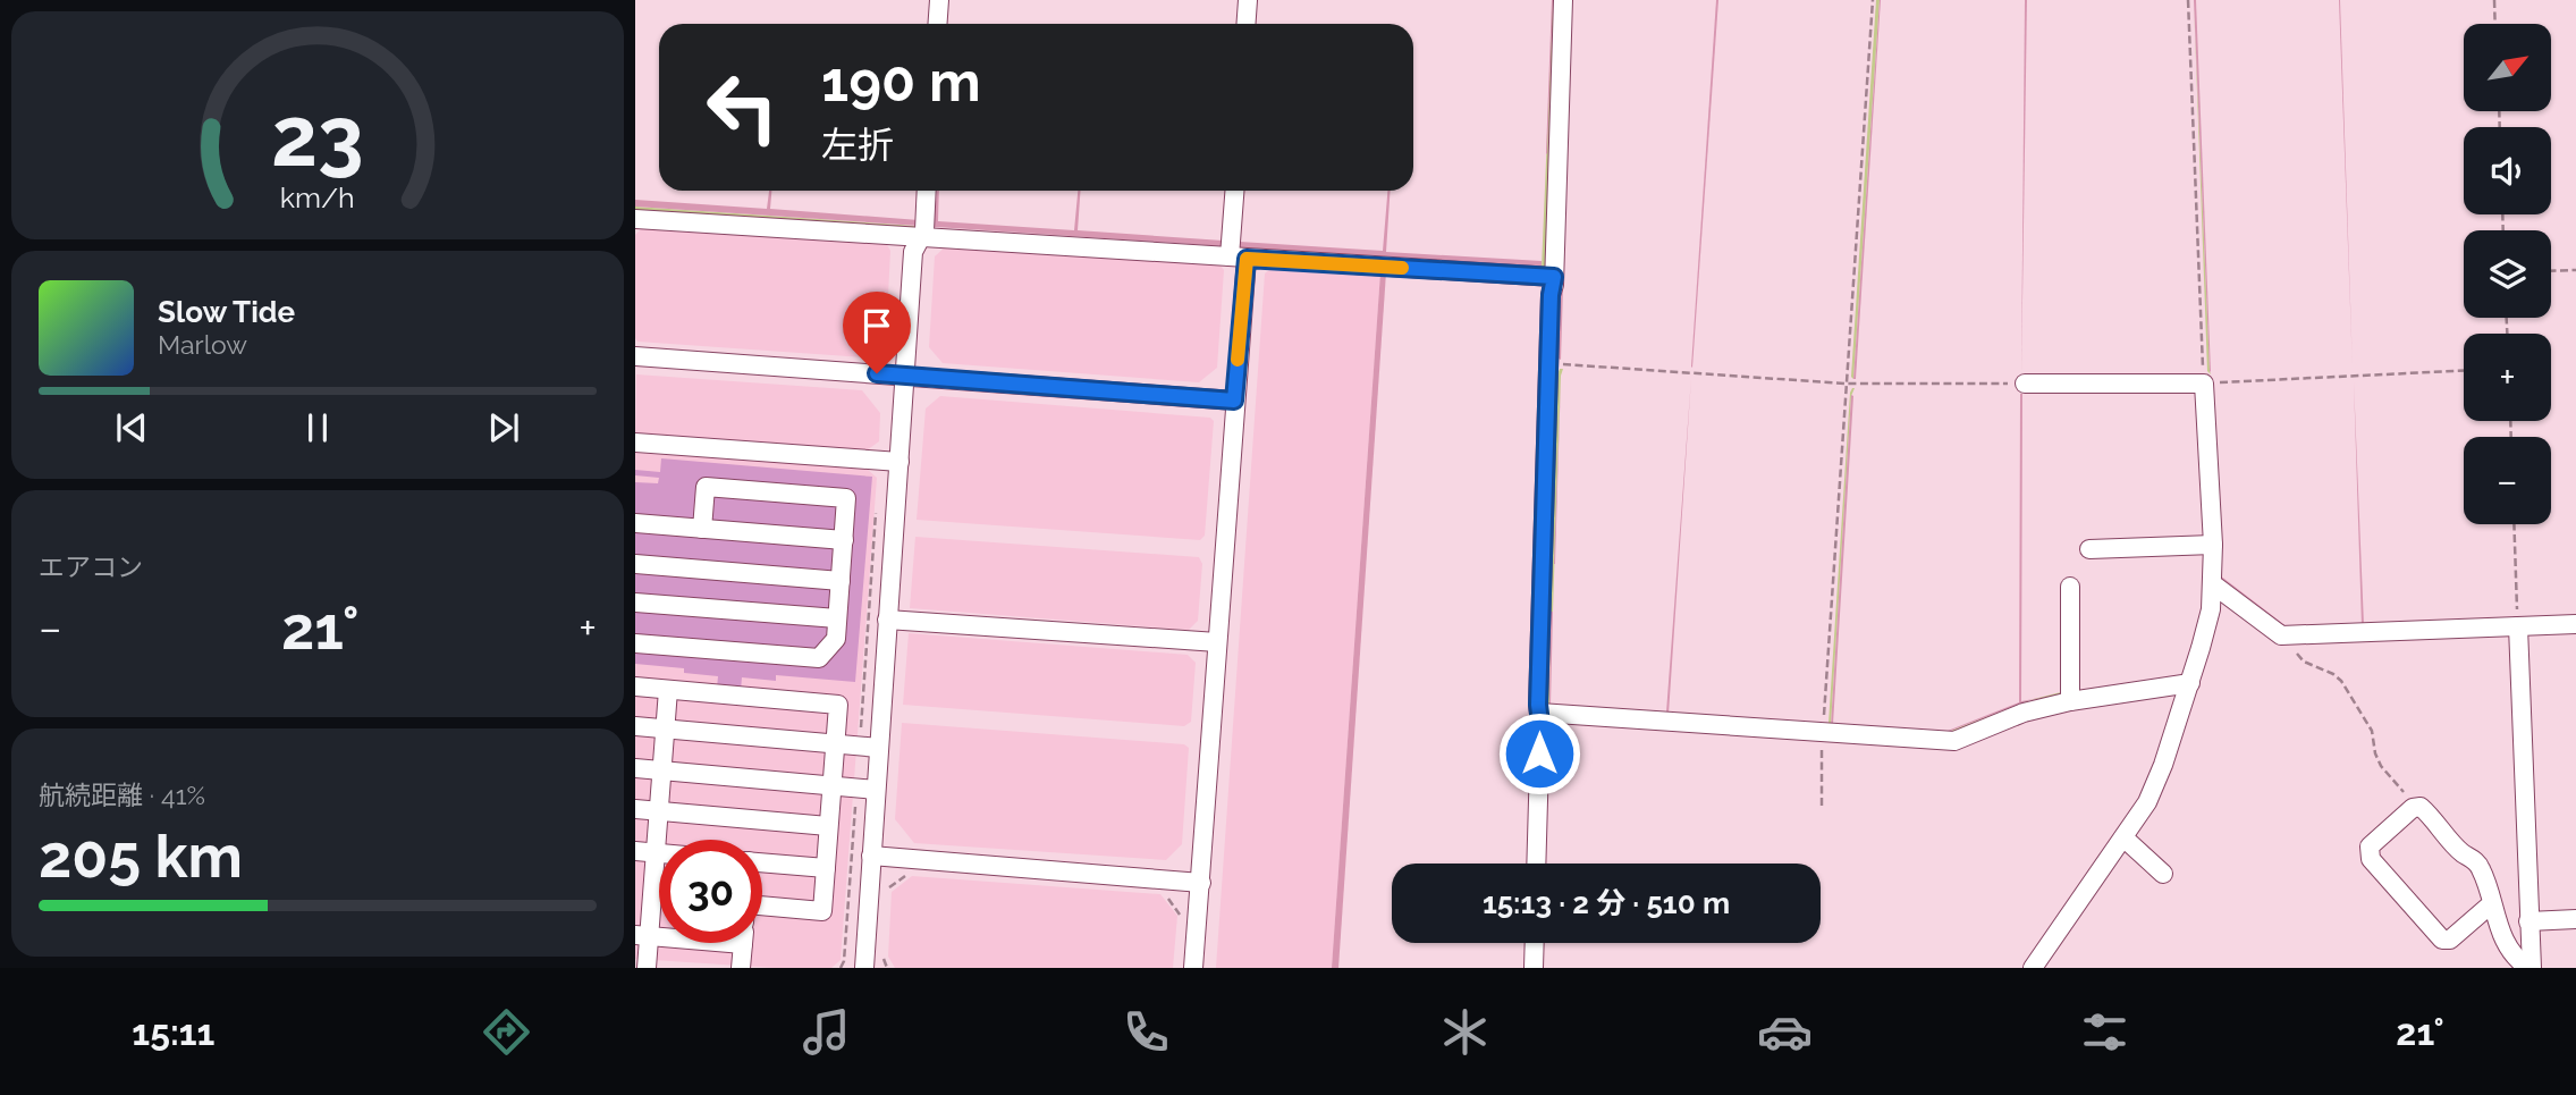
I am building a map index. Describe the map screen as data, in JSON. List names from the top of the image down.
{
  "north": "top right",
  "page": {
    "map_buttons": ["+", "−"],
    "turn": ["190 m", "左折"],
    "song": ["Slow Tide", "Marlow"],
    "tile": [
      "エアコン",
      ["航続距離 · 41%", "205 km"]
    ],
    "heat": ["−", "21°", "+"],
    "limit": "30",
    "trip": "15:13 · 2 分 · 510 m",
    "tabs": ["15:11", "21°"],
    "gauge": ["23", "km/h"]
  }
}
